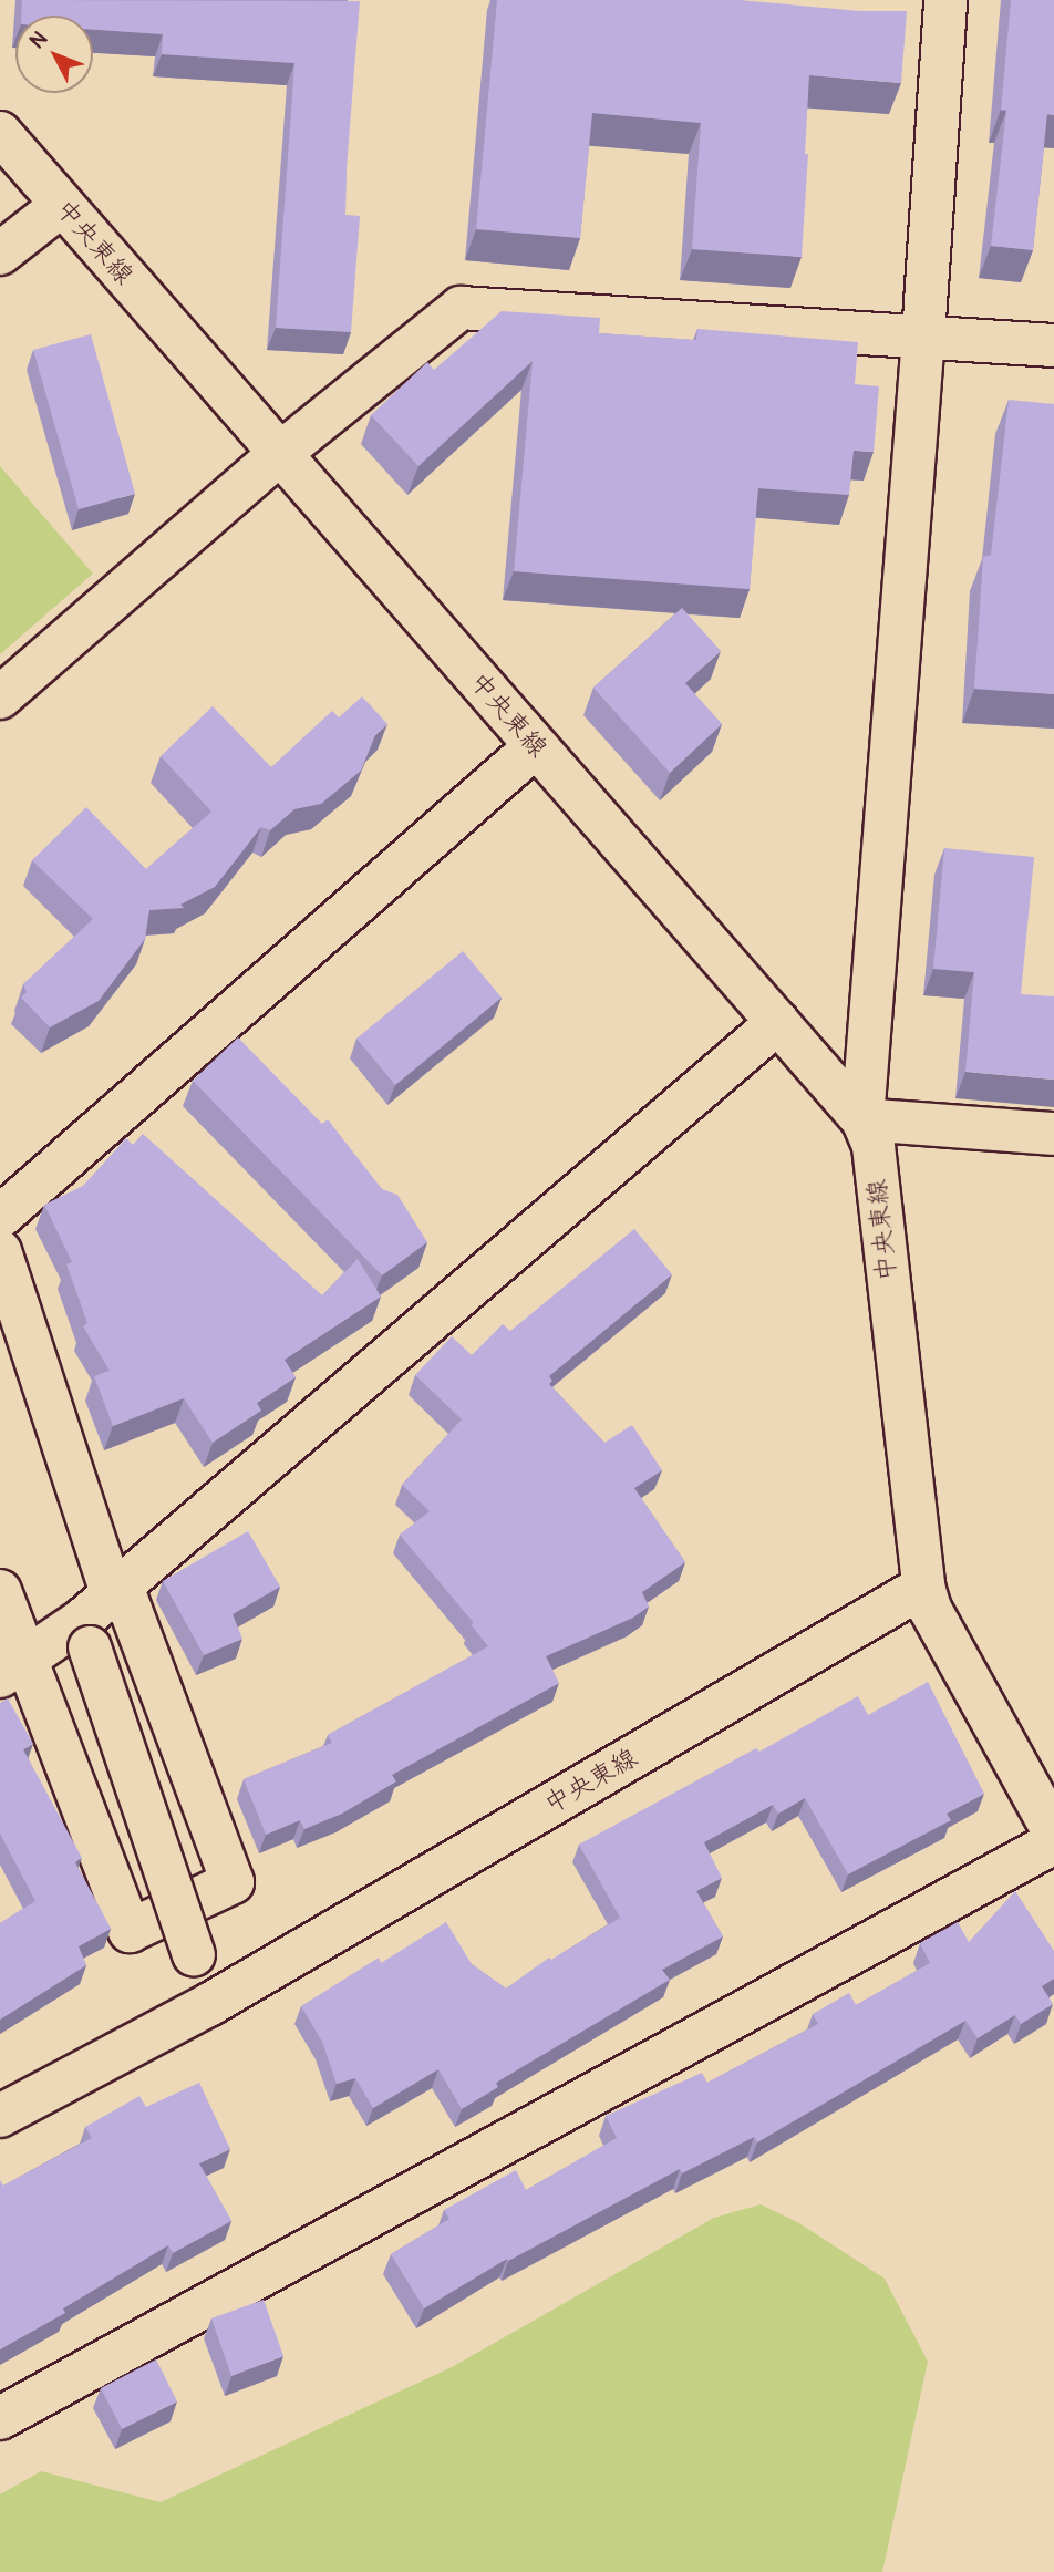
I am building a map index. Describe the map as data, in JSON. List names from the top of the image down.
{
  "streets": {
    "street": ["中央東線"]
  },
  "north": "top left"
}
